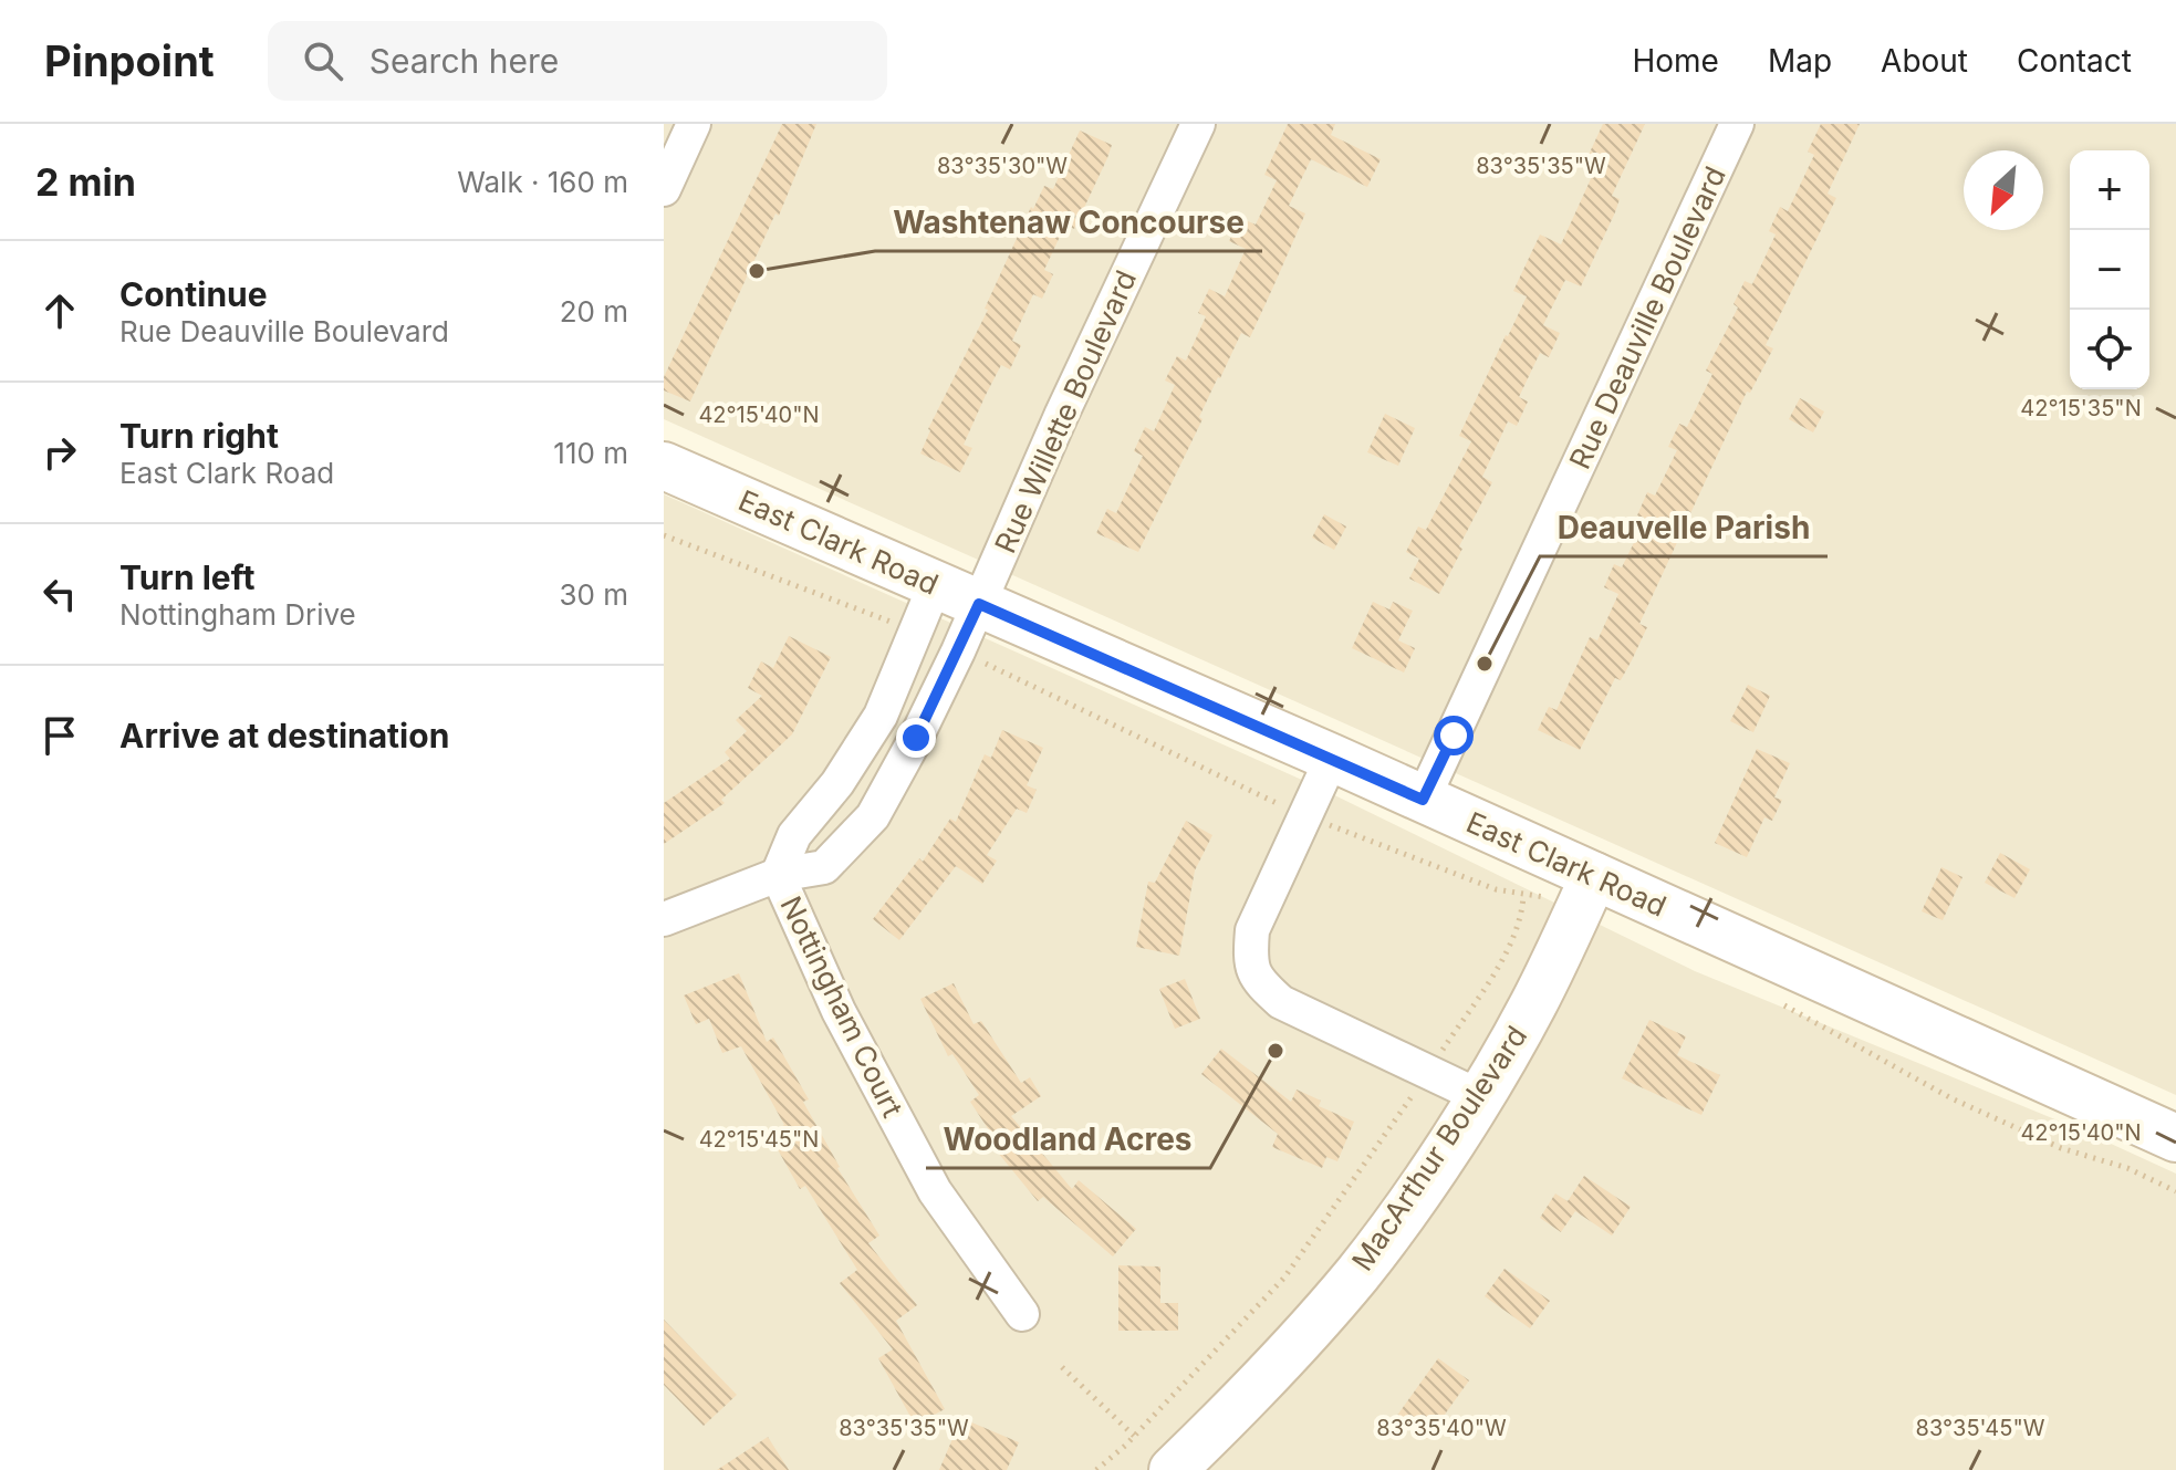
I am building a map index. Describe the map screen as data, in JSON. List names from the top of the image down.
{
  "streets": {
    "main road": ["East Clark Road", "MacArthur Boulevard"],
    "street": ["Rue Deauville Boulevard", "Rue Willette Boulevard", "Nottingham Court"]
  },
  "crossings": [
    ["Rue Deauville Boulevard", "East Clark Road"],
    ["Rue Willette Boulevard", "East Clark Road"],
    ["Rue Willette Boulevard", "Nottingham Court"],
    ["East Clark Road", "MacArthur Boulevard"]
  ],
  "places": ["Washtenaw Concourse", "Deauvelle Parish", "Woodland Acres"],
  "north": "bottom left",
  "page": {
    "header": "Pinpoint",
    "search": "Search here",
    "nav": [
      "Home",
      "Map",
      "About",
      "Contact"
    ],
    "heading": ["2 min", "Walk · 160 m"],
    "map_buttons": ["+", "−"],
    "list": [
      ["Continue", "Rue Deauville Boulevard", "20 m"],
      ["Turn right", "East Clark Road", "110 m"],
      ["Turn left", "Nottingham Drive", "30 m"],
      "Arrive at destination"
    ]
  },
  "coordinates": [
    "83°35'30\"W",
    "83°35'35\"W",
    "42°15'35\"N",
    "42°15'40\"N",
    "42°15'45\"N",
    "83°35'40\"W",
    "83°35'45\"W"
  ]
}
